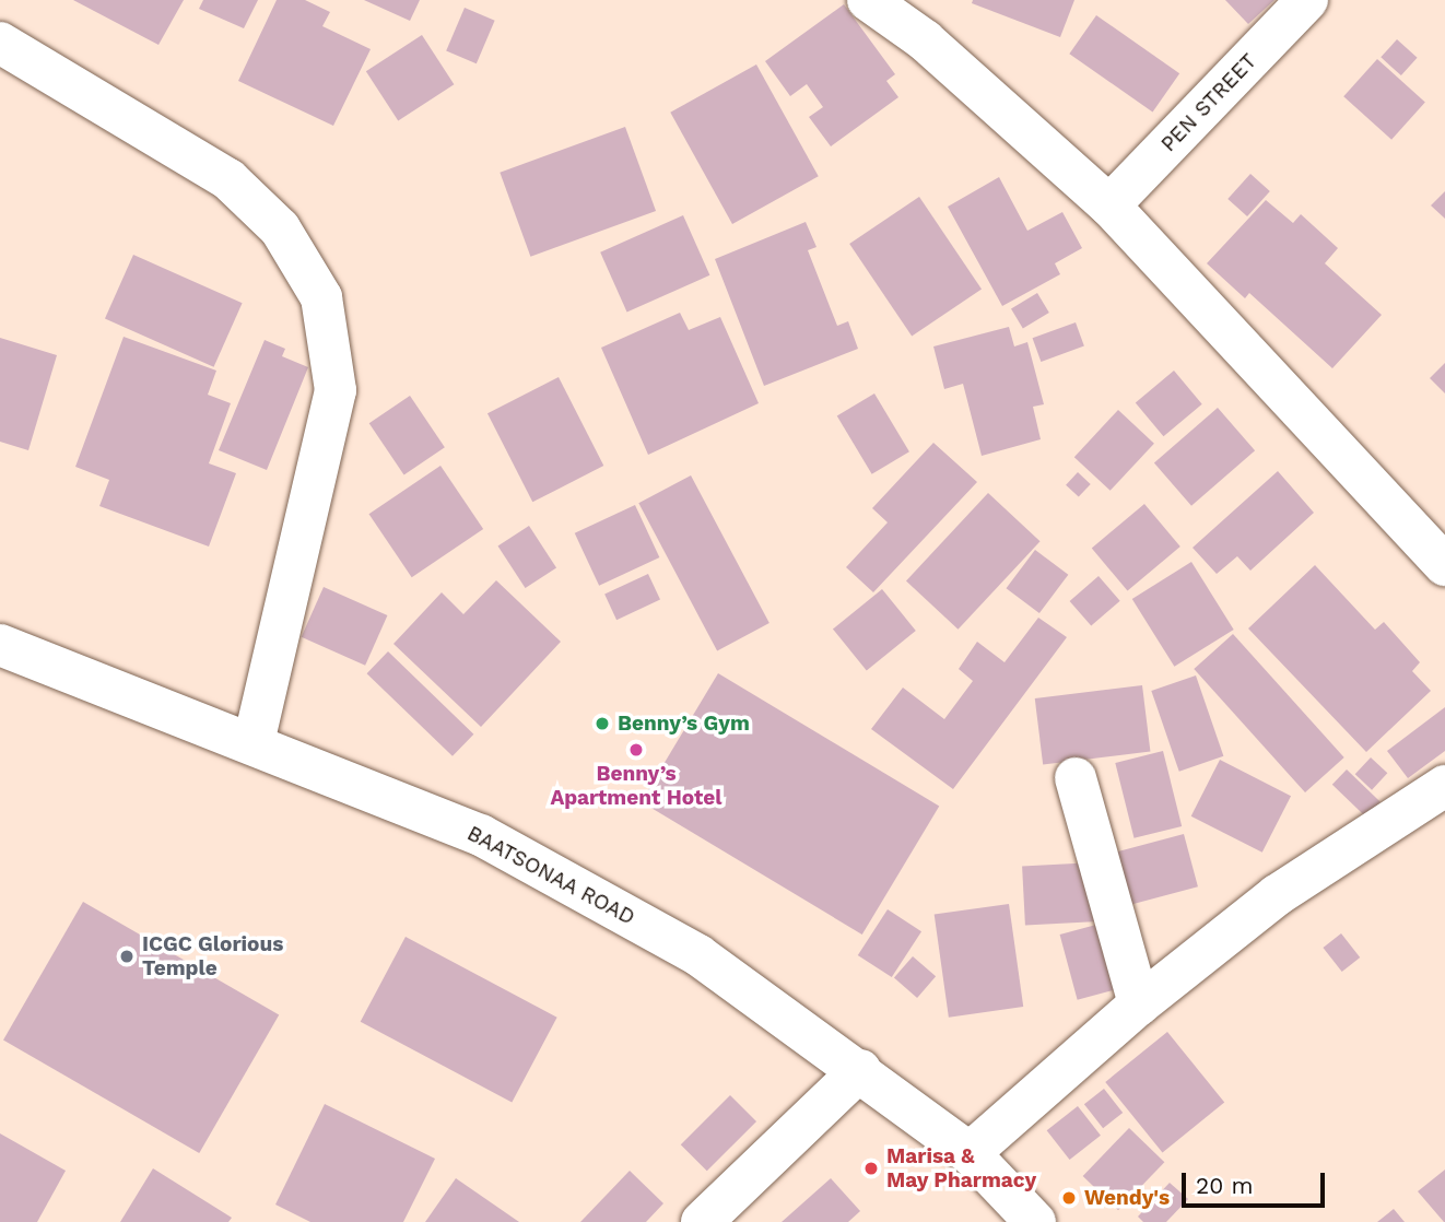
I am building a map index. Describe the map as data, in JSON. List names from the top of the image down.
{
  "streets": {
    "street": ["PEN STREET", "BAATSONAA ROAD"]
  },
  "places": [
    "Benny’s Gym",
    "Benny’s Apartment Hotel",
    "ICGC Glorious Temple",
    "Marisa & May Pharmacy",
    "Wendy's"
  ],
  "scale_bar": "20 m"
}
